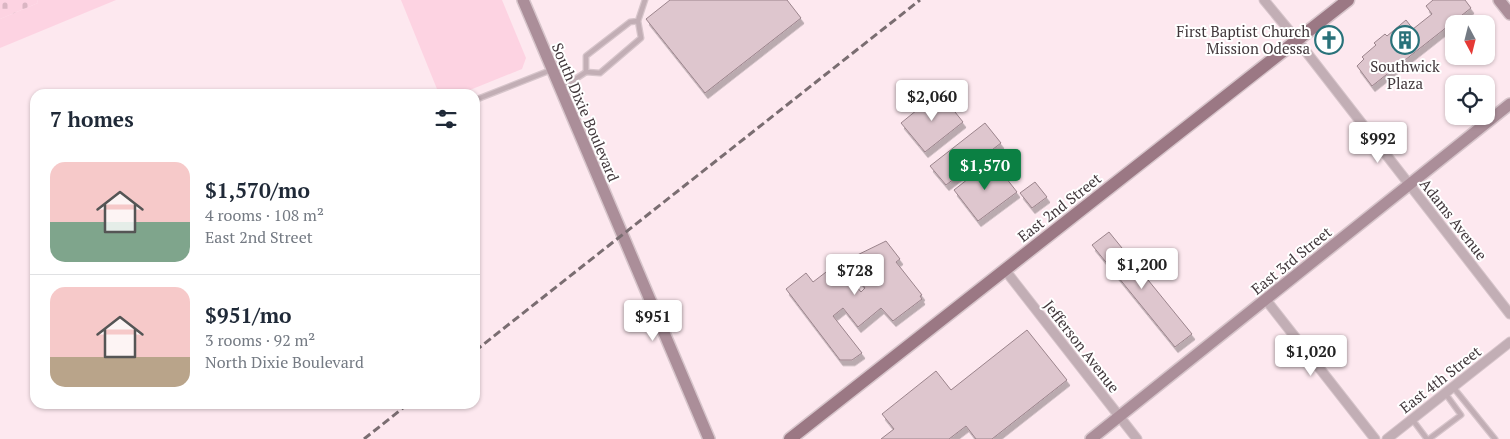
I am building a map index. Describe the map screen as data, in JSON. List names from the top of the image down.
{
  "streets": {
    "main road": ["East 2nd Street"],
    "street": [
      "South Dixie Boulevard",
      "Adams Avenue",
      "East 3rd Street",
      "Jefferson Avenue",
      "East 4th Street"
    ]
  },
  "crossings": [
    ["East 2nd Street", "Adams Avenue"],
    ["East 2nd Street", "Jefferson Avenue"],
    ["Adams Avenue", "East 3rd Street"],
    ["East 3rd Street", "Jefferson Avenue"]
  ],
  "places": {
    "church": ["First Baptist Church Mission Odessa"],
    "building": ["Southwick Plaza"]
  },
  "north": "bottom",
  "page": {
    "price": [
      "$2,060",
      "$992",
      "$1,570",
      "$1,200",
      "$728",
      "$951",
      "$1,020"
    ],
    "heading": "7 homes",
    "list": [
      {
        "name": "$1,570/mo",
        "note": "4 rooms · 108 m² · East 2nd Street"
      },
      {
        "name": "$951/mo",
        "note": "3 rooms · 92 m² · North Dixie Boulevard"
      }
    ]
  }
}
